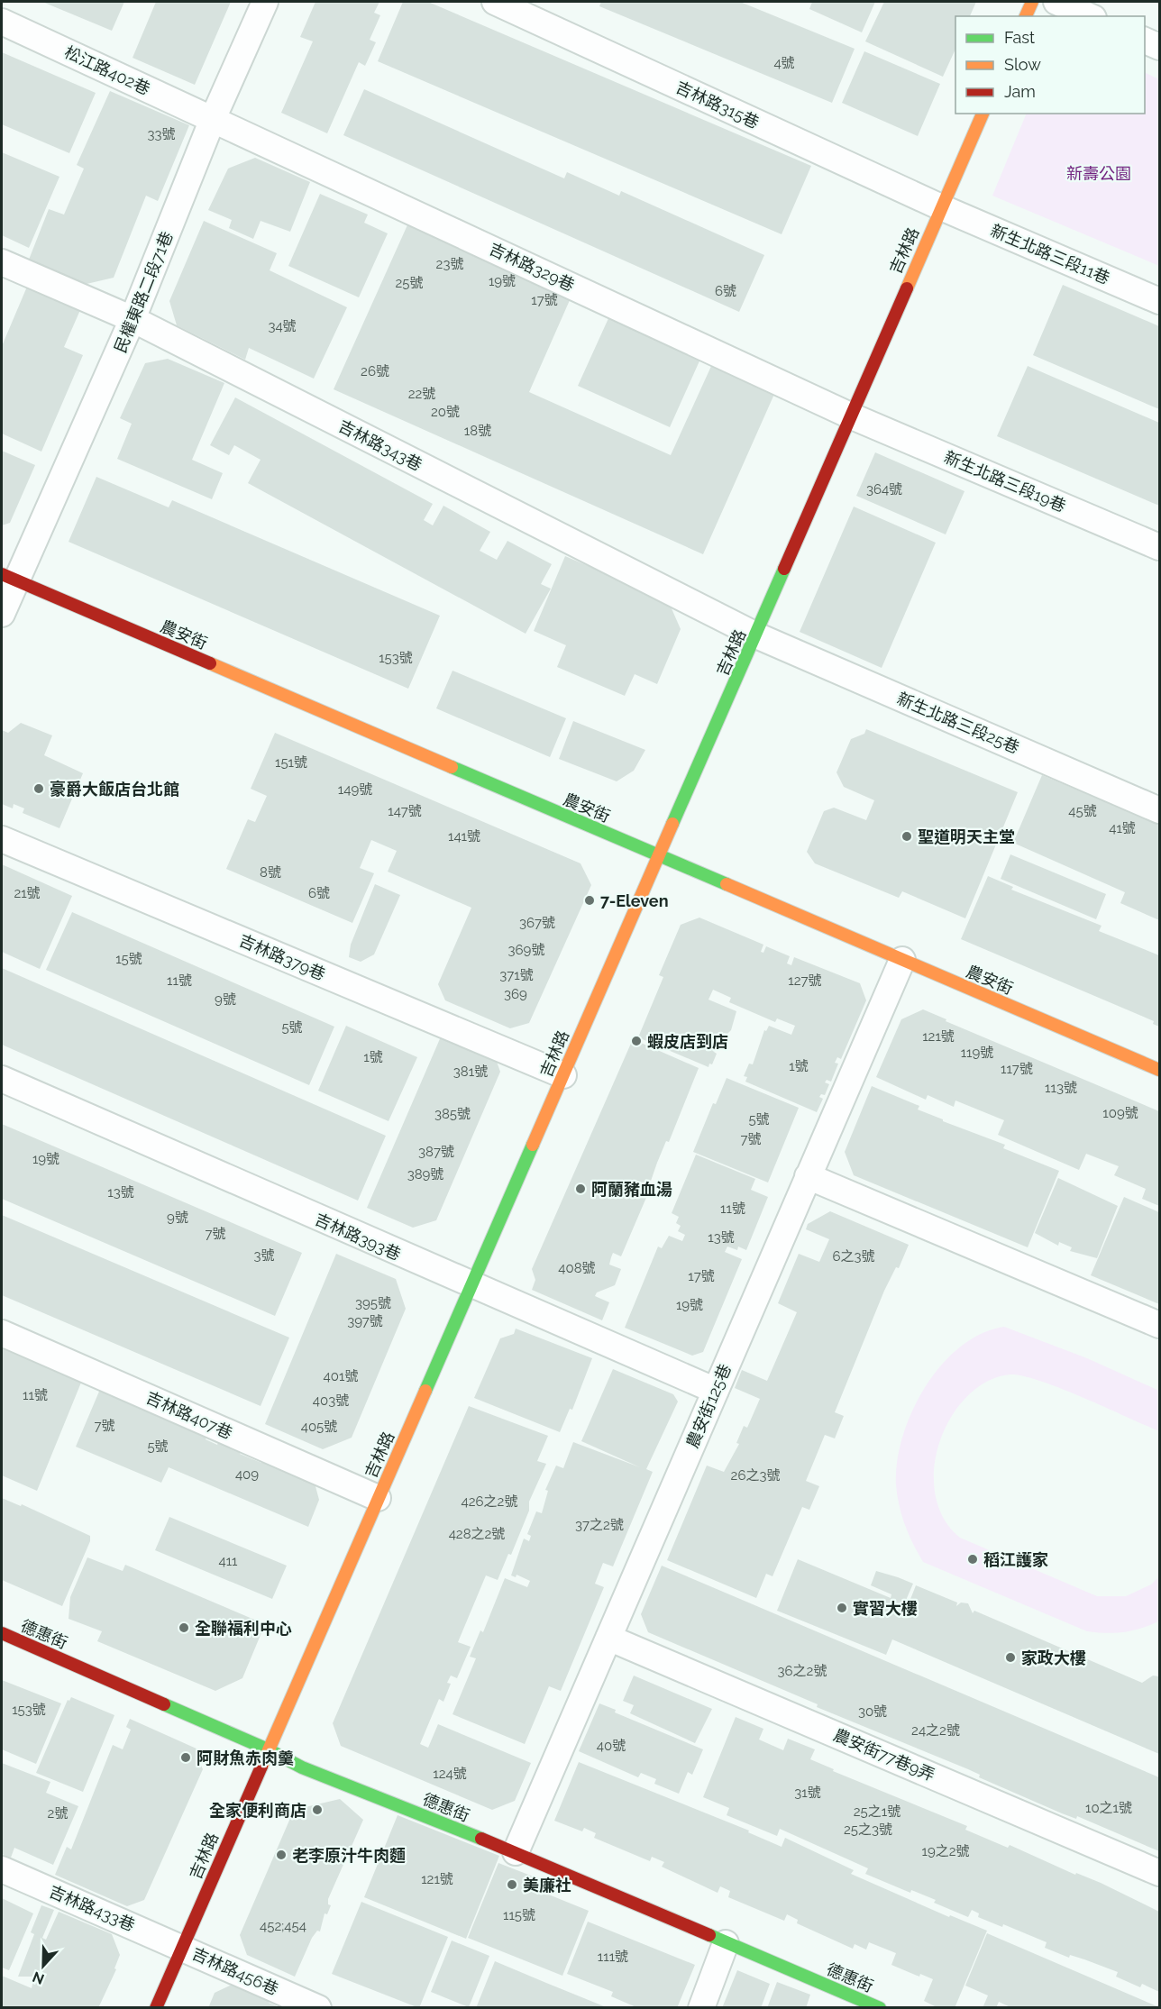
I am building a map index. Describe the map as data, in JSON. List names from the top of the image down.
{
  "streets": {
    "street": [
      "松江路402巷",
      "吉林路315巷",
      "吉林路",
      "新生北路三段11巷",
      "吉林路329巷",
      "民權東路二段71巷",
      "吉林路343巷",
      "新生北路三段19巷",
      "農安街",
      "新生北路三段25巷",
      "吉林路379巷",
      "吉林路393巷",
      "農安街125巷",
      "吉林路407巷",
      "德惠街",
      "農安街77巷9弄",
      "吉林路433巷",
      "吉林路456巷"
    ]
  },
  "crossings": [
    ["松江路402巷", "吉林路329巷"],
    ["松江路402巷", "民權東路二段71巷"],
    ["吉林路315巷", "吉林路"],
    ["吉林路315巷", "新生北路三段11巷"],
    ["吉林路", "新生北路三段11巷"],
    ["吉林路", "吉林路329巷"],
    ["吉林路", "吉林路343巷"],
    ["吉林路", "新生北路三段19巷"],
    ["吉林路", "農安街"],
    ["吉林路", "新生北路三段25巷"],
    ["吉林路", "吉林路379巷"],
    ["吉林路", "吉林路393巷"],
    ["吉林路", "吉林路407巷"],
    ["吉林路", "德惠街"],
    ["吉林路", "吉林路433巷"],
    ["吉林路", "吉林路456巷"],
    ["吉林路329巷", "民權東路二段71巷"],
    ["吉林路329巷", "新生北路三段19巷"],
    ["民權東路二段71巷", "吉林路343巷"],
    ["民權東路二段71巷", "農安街"],
    ["吉林路343巷", "新生北路三段25巷"],
    ["農安街", "農安街125巷"],
    ["吉林路393巷", "農安街125巷"],
    ["農安街125巷", "德惠街"],
    ["農安街125巷", "農安街77巷9弄"],
    ["吉林路433巷", "吉林路456巷"]
  ],
  "parks": ["新壽公園"],
  "places": [
    "豪爵大飯店台北館",
    "聖道明天主堂",
    "7-Eleven",
    "蝦皮店到店",
    "阿蘭豬血湯",
    "稻江護家",
    "實習大樓",
    "全聯福利中心",
    "家政大樓",
    "阿財魚赤肉羹",
    "全家便利商店",
    "老李原汁牛肉麵",
    "美廉社"
  ],
  "house_numbers": [
    "4號",
    "33號",
    "23號",
    "19號",
    "25號",
    "6號",
    "17號",
    "34號",
    "26號",
    "22號",
    "20號",
    "18號",
    "364號",
    "153號",
    "151號",
    "149號",
    "147號",
    "45號",
    "41號",
    "141號",
    "8號",
    "21號",
    "6號",
    "367號",
    "369號",
    "15號",
    "371號",
    "11號",
    "127號",
    "369",
    "9號",
    "5號",
    "121號",
    "119號",
    "1號",
    "1號",
    "117號",
    "381號",
    "113號",
    "109號",
    "385號",
    "5號",
    "7號",
    "387號",
    "19號",
    "389號",
    "13號",
    "11號",
    "9號",
    "7號",
    "13號",
    "3號",
    "6之3號",
    "408號",
    "17號",
    "395號",
    "19號",
    "397號",
    "401號",
    "11號",
    "403號",
    "7號",
    "405號",
    "5號",
    "409",
    "26之3號",
    "426之2號",
    "37之2號",
    "428之2號",
    "411",
    "36之2號",
    "153號",
    "30號",
    "24之2號",
    "40號",
    "124號",
    "31號",
    "10之1號",
    "25之1號",
    "2號",
    "25之3號",
    "19之2號",
    "121號",
    "115號",
    "452;454",
    "111號"
  ],
  "legend": ["Fast", "Slow", "Jam"],
  "north": "bottom"
}
